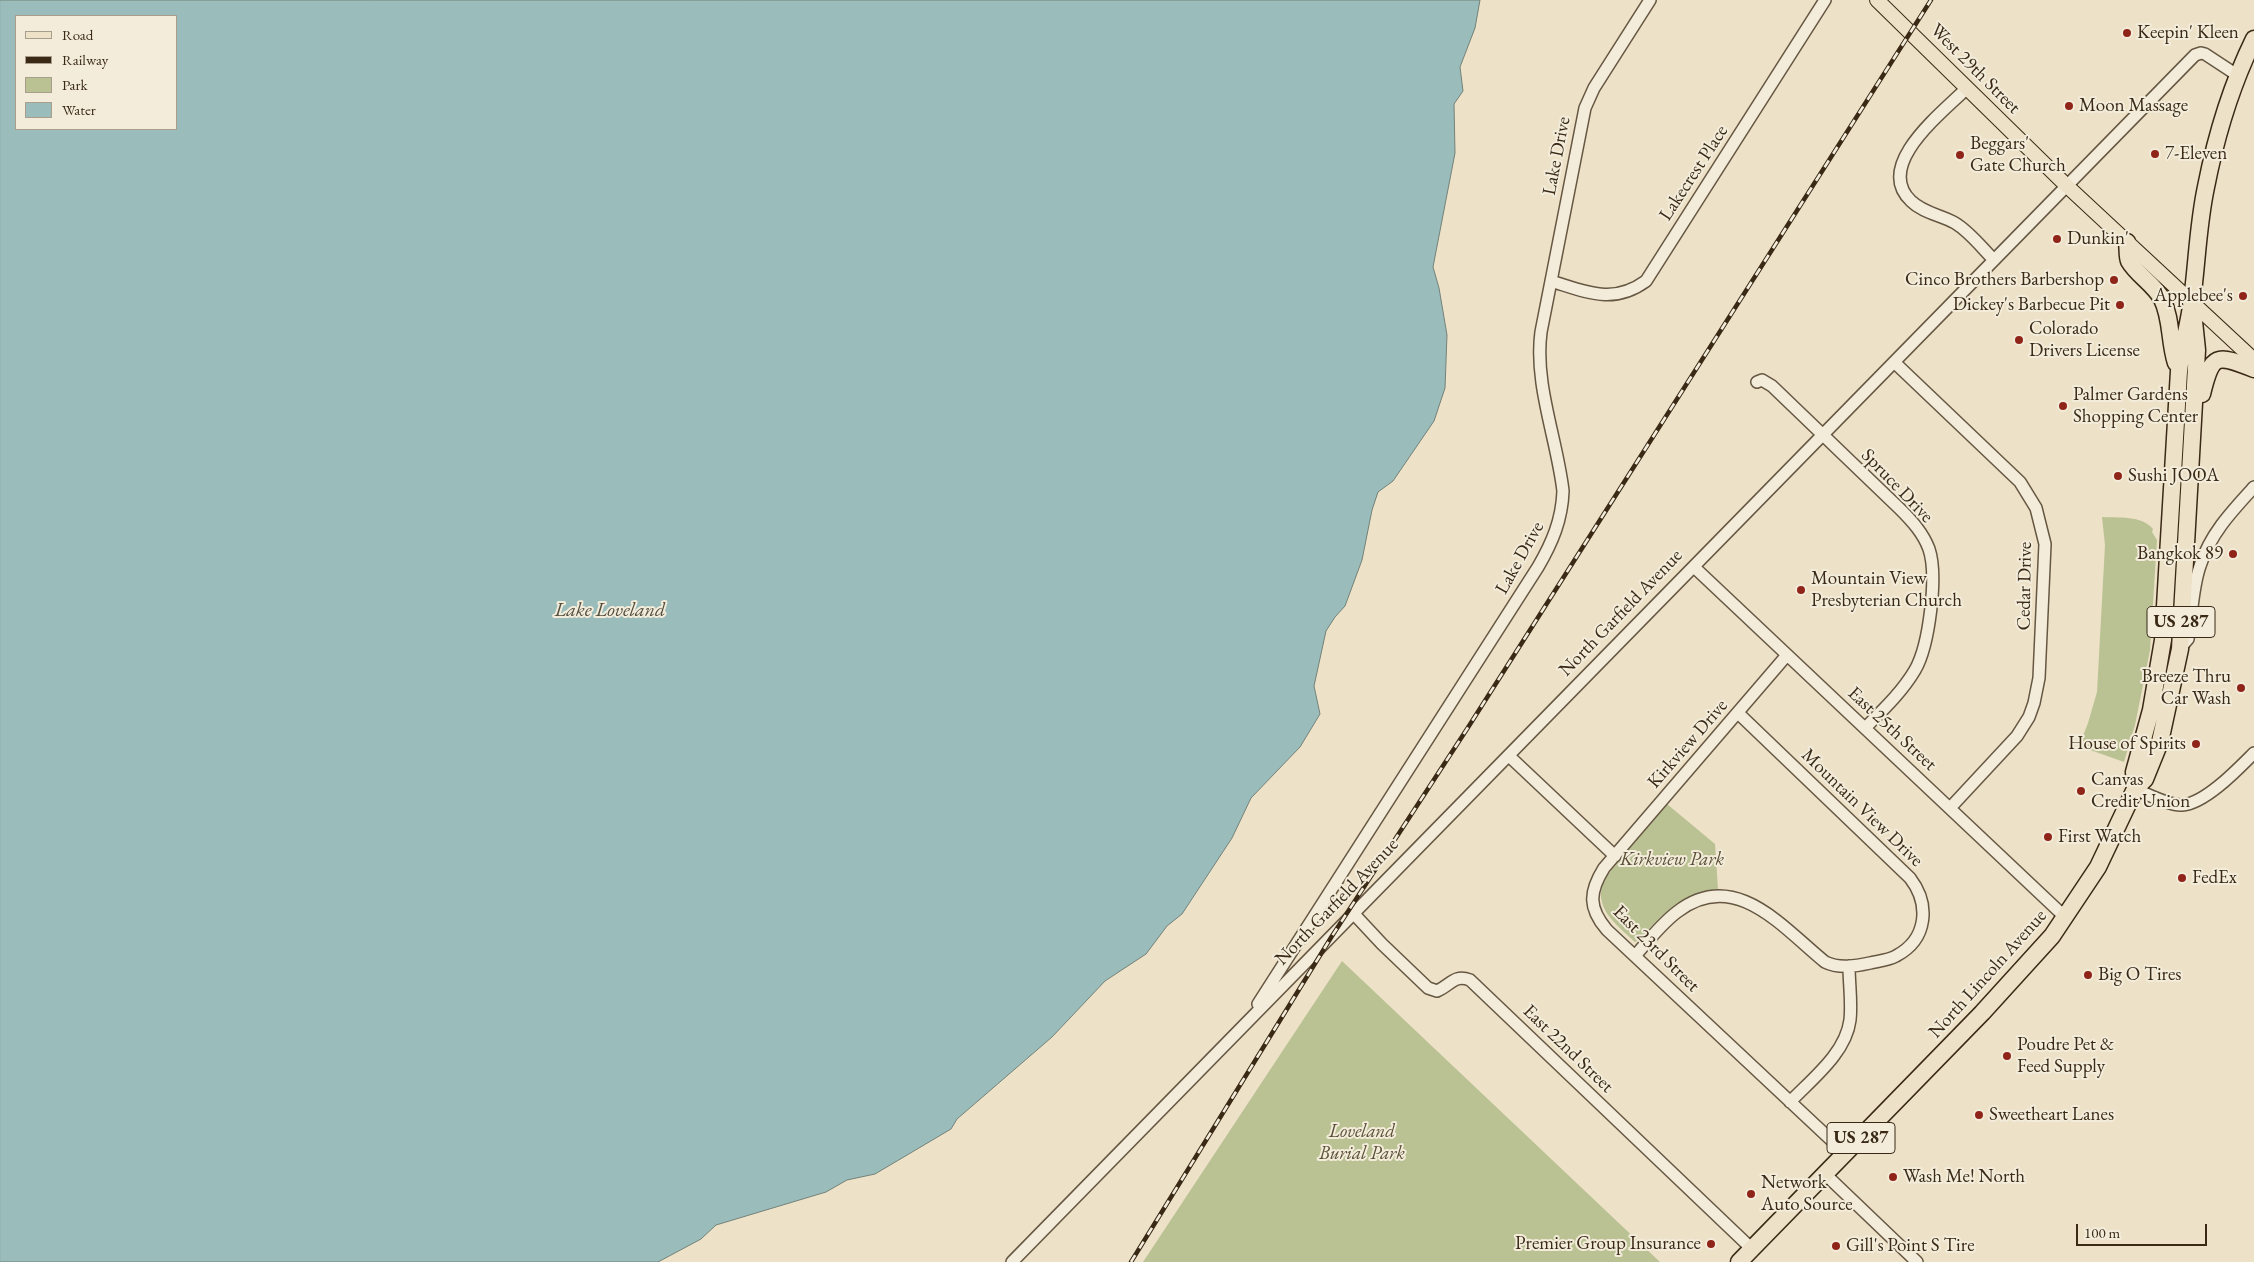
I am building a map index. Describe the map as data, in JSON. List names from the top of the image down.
{
  "streets": {
    "highway": ["US 287", "North Lincoln Avenue"],
    "main road": ["West 29th Street"],
    "street": [
      "Lake Drive",
      "Lakecrest Place",
      "Spruce Drive",
      "Cedar Drive",
      "North Garfield Avenue",
      "East 25th Street",
      "Kirkview Drive",
      "Mountain View Drive",
      "East 23rd Street",
      "East 22nd Street"
    ]
  },
  "crossings": [
    ["West 29th Street", "North Garfield Avenue"],
    ["West 29th Street", "US 287"],
    ["Lake Drive", "Lakecrest Place"],
    ["Lake Drive", "North Garfield Avenue"],
    ["Spruce Drive", "North Garfield Avenue"],
    ["Spruce Drive", "East 25th Street"],
    ["Cedar Drive", "North Garfield Avenue"],
    ["Cedar Drive", "East 25th Street"],
    ["North Garfield Avenue", "US 287"],
    ["North Garfield Avenue", "East 25th Street"],
    ["North Garfield Avenue", "East 22nd Street"],
    ["US 287", "North Lincoln Avenue"],
    ["East 25th Street", "Kirkview Drive"],
    ["East 25th Street", "North Lincoln Avenue"],
    ["Kirkview Drive", "Mountain View Drive"],
    ["Kirkview Drive", "East 23rd Street"],
    ["Mountain View Drive", "East 23rd Street"],
    ["East 23rd Street", "North Lincoln Avenue"],
    ["North Lincoln Avenue", "East 22nd Street"]
  ],
  "water": ["Lake Loveland"],
  "parks": ["Kirkview Park", "Loveland Burial Park"],
  "places": [
    "Keepin' Kleen",
    "Moon Massage",
    "7-Eleven",
    "Beggars' Gate Church",
    "Dunkin'",
    "Cinco Brothers Barbershop",
    "Applebee's",
    "Dickey's Barbecue Pit",
    "Colorado Drivers License",
    "Palmer Gardens Shopping Center",
    "Sushi JOOA",
    "Bangkok 89",
    "Mountain View Presbyterian Church",
    "Breeze Thru Car Wash",
    "House of Spirits",
    "Canvas Credit Union",
    "First Watch",
    "FedEx",
    "Big O Tires",
    "Poudre Pet & Feed Supply",
    "Sweetheart Lanes",
    "Wash Me! North",
    "Network Auto Source",
    "Premier Group Insurance",
    "Gill's Point S Tire"
  ],
  "legend": [
    "Road",
    "Railway",
    "Park",
    "Water"
  ],
  "scale_bar": "100 m"
}
